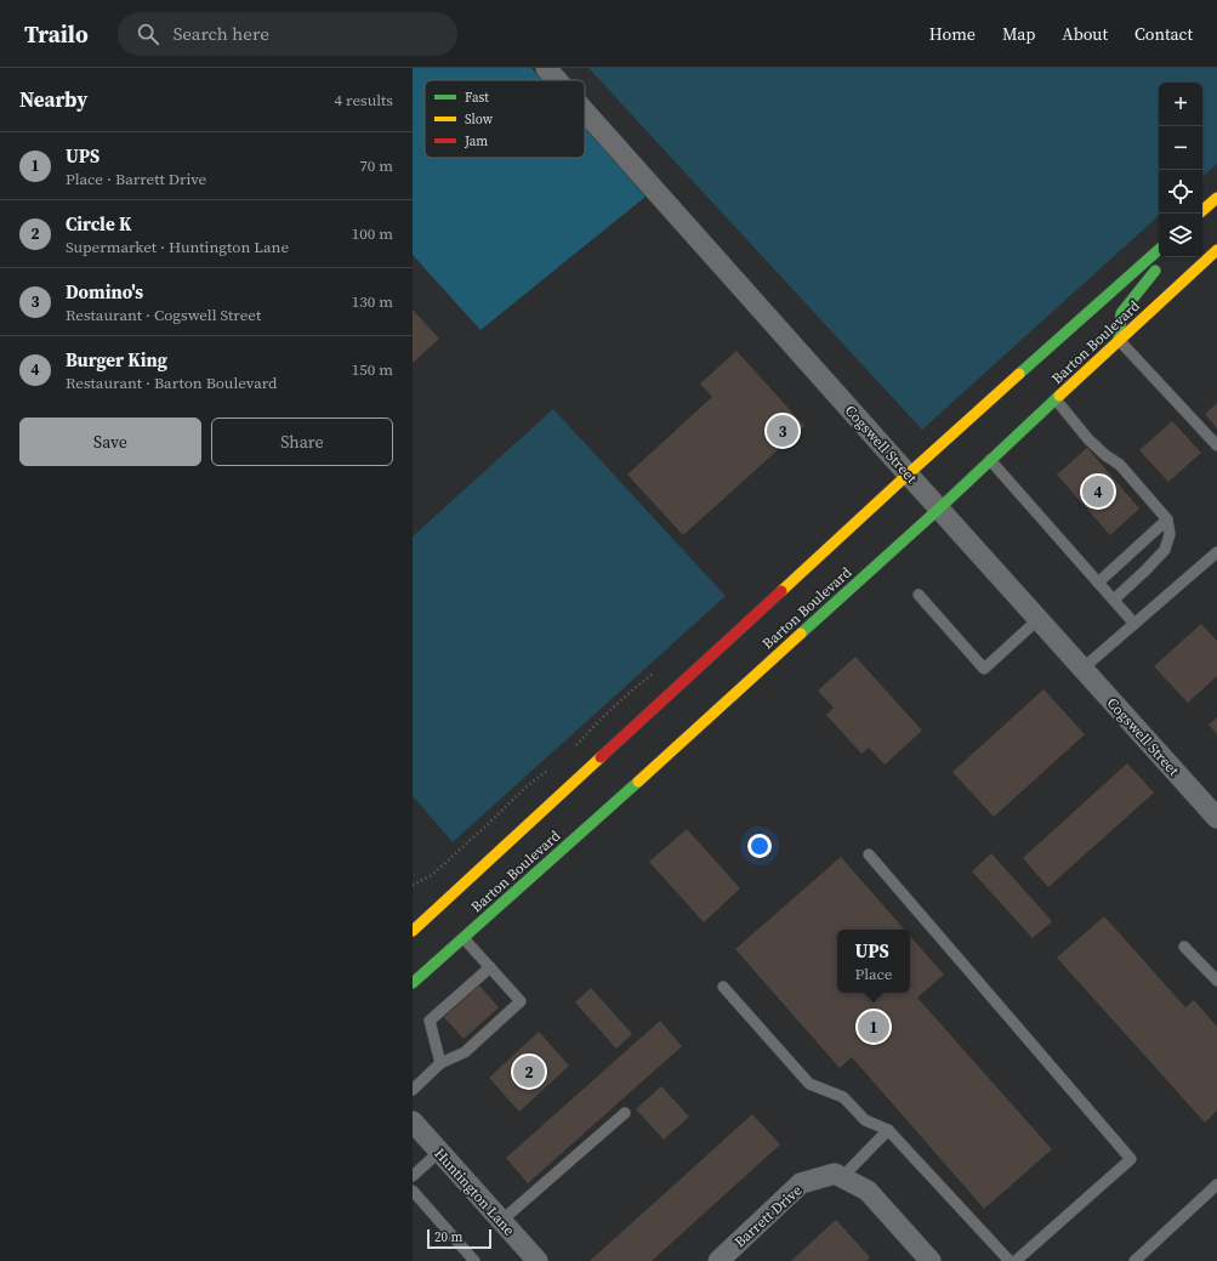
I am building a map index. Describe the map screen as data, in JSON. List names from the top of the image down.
{
  "streets": {
    "main road": ["Barton Boulevard"],
    "street": ["Cogswell Street", "Huntington Lane", "Barrett Drive"]
  },
  "crossings": [
    ["Barton Boulevard", "Cogswell Street"]
  ],
  "legend": ["Fast", "Slow", "Jam"],
  "scale_bar": "20 m",
  "page": {
    "header": "Trailo",
    "search": "Search here",
    "nav": [
      "Home",
      "Map",
      "About",
      "Contact"
    ],
    "heading": ["Nearby", "4 results"],
    "map_buttons": ["+", "−"],
    "list": [
      {
        "mark": "1",
        "name": "UPS",
        "note": "Place · Barrett Drive",
        "value": "70 m"
      },
      {
        "mark": "2",
        "name": "Circle K",
        "note": "Supermarket · Huntington Lane",
        "value": "100 m"
      },
      {
        "mark": "3",
        "name": "Domino's",
        "note": "Restaurant · Cogswell Street",
        "value": "130 m"
      },
      {
        "mark": "4",
        "name": "Burger King",
        "note": "Restaurant · Barton Boulevard",
        "value": "150 m"
      }
    ],
    "buttons": ["Save", "Share"],
    "pins": [
      "3",
      "4",
      "1",
      "2"
    ],
    "popup": ["UPS", "Place"],
    "scale": "20 m"
  }
}
